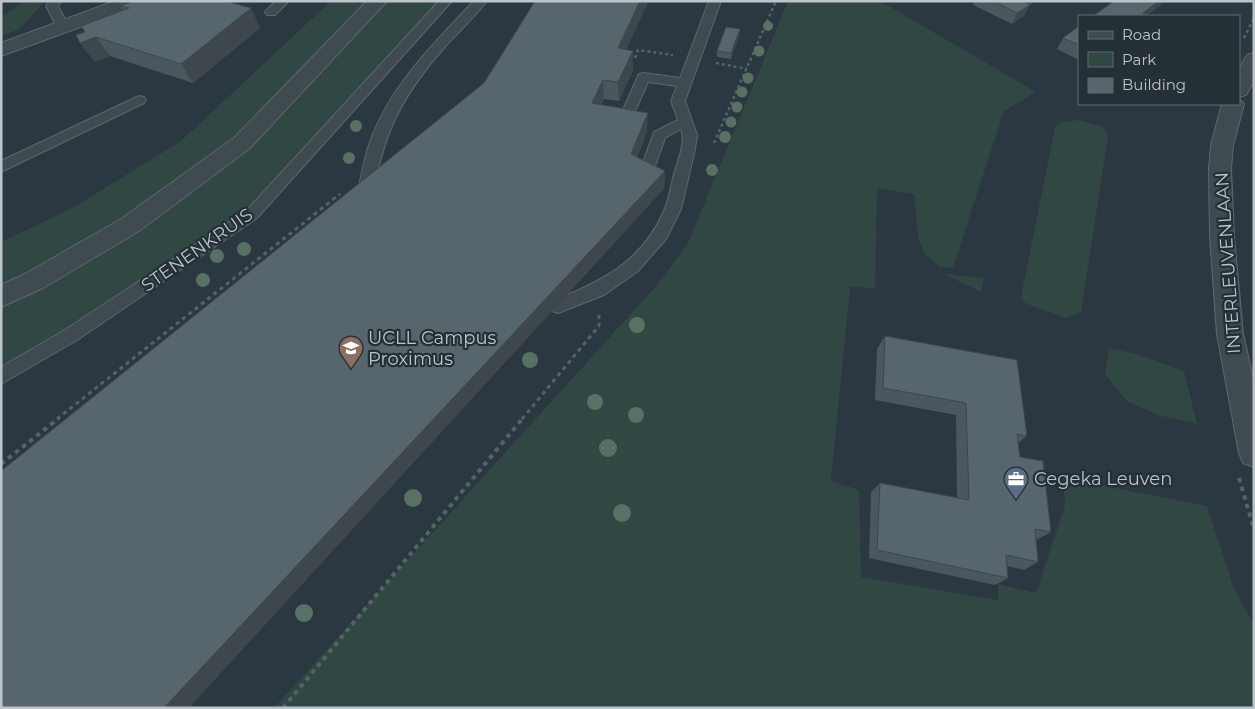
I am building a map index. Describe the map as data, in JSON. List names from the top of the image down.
{
  "streets": {
    "street": ["INTERLEUVENLAAN"],
    "lane": ["STENENKRUIS"]
  },
  "places": {
    "school or university": ["UCLL Campus Proximus"],
    "office": ["Cegeka Leuven"]
  },
  "legend": ["Road", "Park", "Building"]
}
